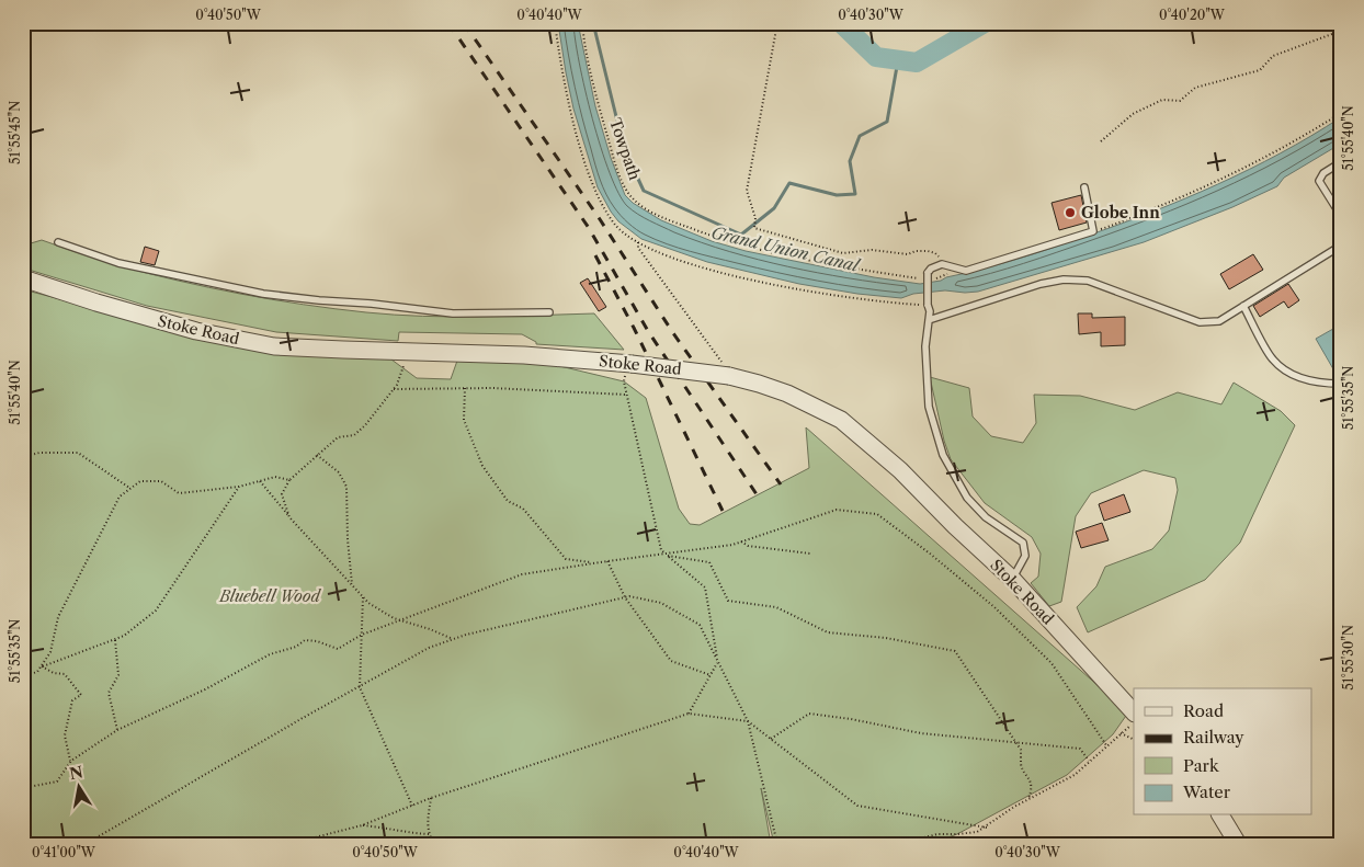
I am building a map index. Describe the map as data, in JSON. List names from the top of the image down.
{
  "streets": {
    "street": ["Stoke Road"],
    "path": ["Towpath"]
  },
  "water": ["Grand Union Canal"],
  "parks": ["Bluebell Wood"],
  "places": ["Globe Inn"],
  "legend": [
    "Road",
    "Railway",
    "Park",
    "Water"
  ],
  "north": "top",
  "coordinates": [
    "0°40'50\"W",
    "0°40'40\"W",
    "0°40'30\"W",
    "0°40'20\"W",
    "51°55'45\"N",
    "51°55'40\"N",
    "51°55'35\"N",
    "51°55'30\"N",
    "0°41'00\"W"
  ]
}
